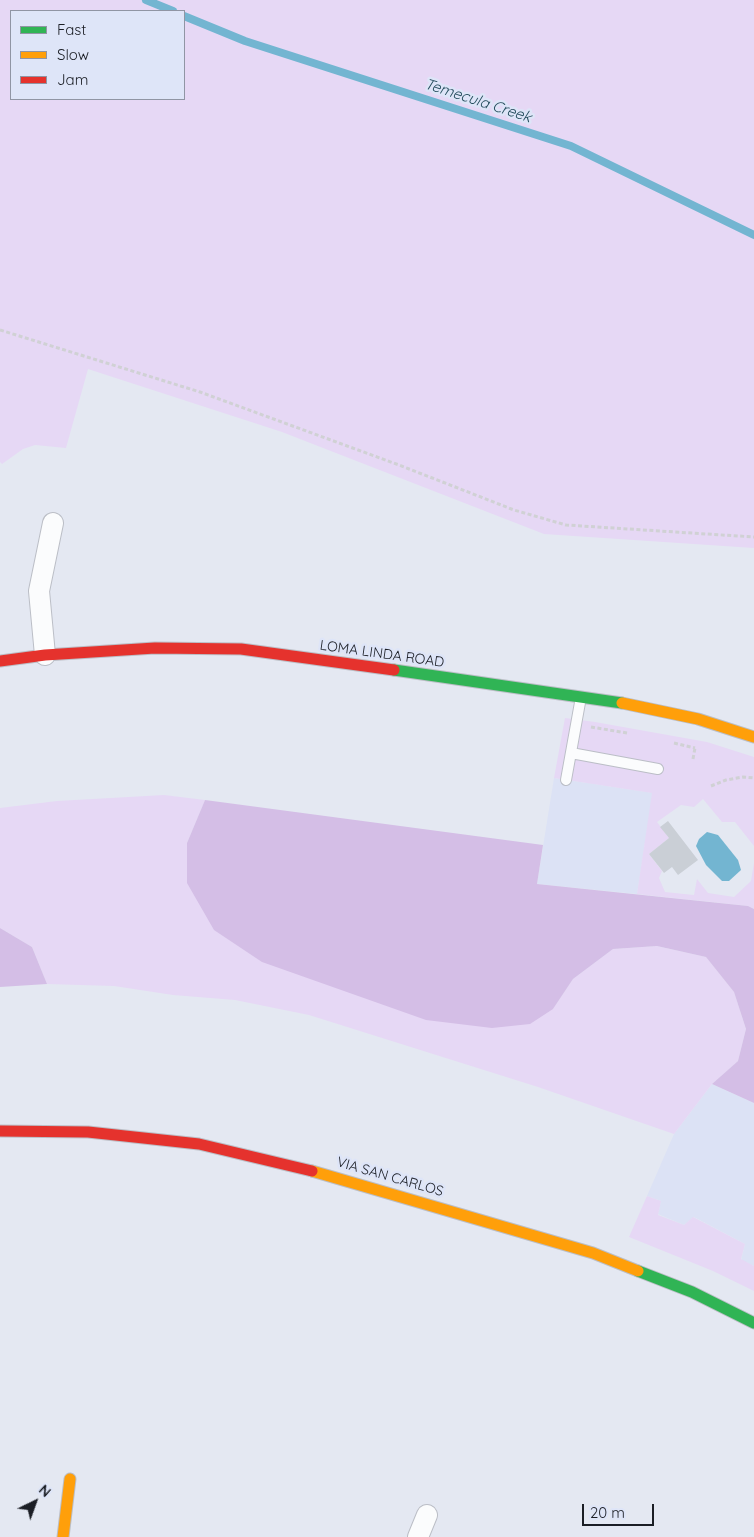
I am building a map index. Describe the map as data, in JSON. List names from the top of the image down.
{
  "streets": {
    "street": ["LOMA LINDA ROAD", "VIA SAN CARLOS"]
  },
  "water": ["Temecula Creek"],
  "legend": ["Fast", "Slow", "Jam"],
  "scale_bar": "20 m",
  "north": "top right"
}
